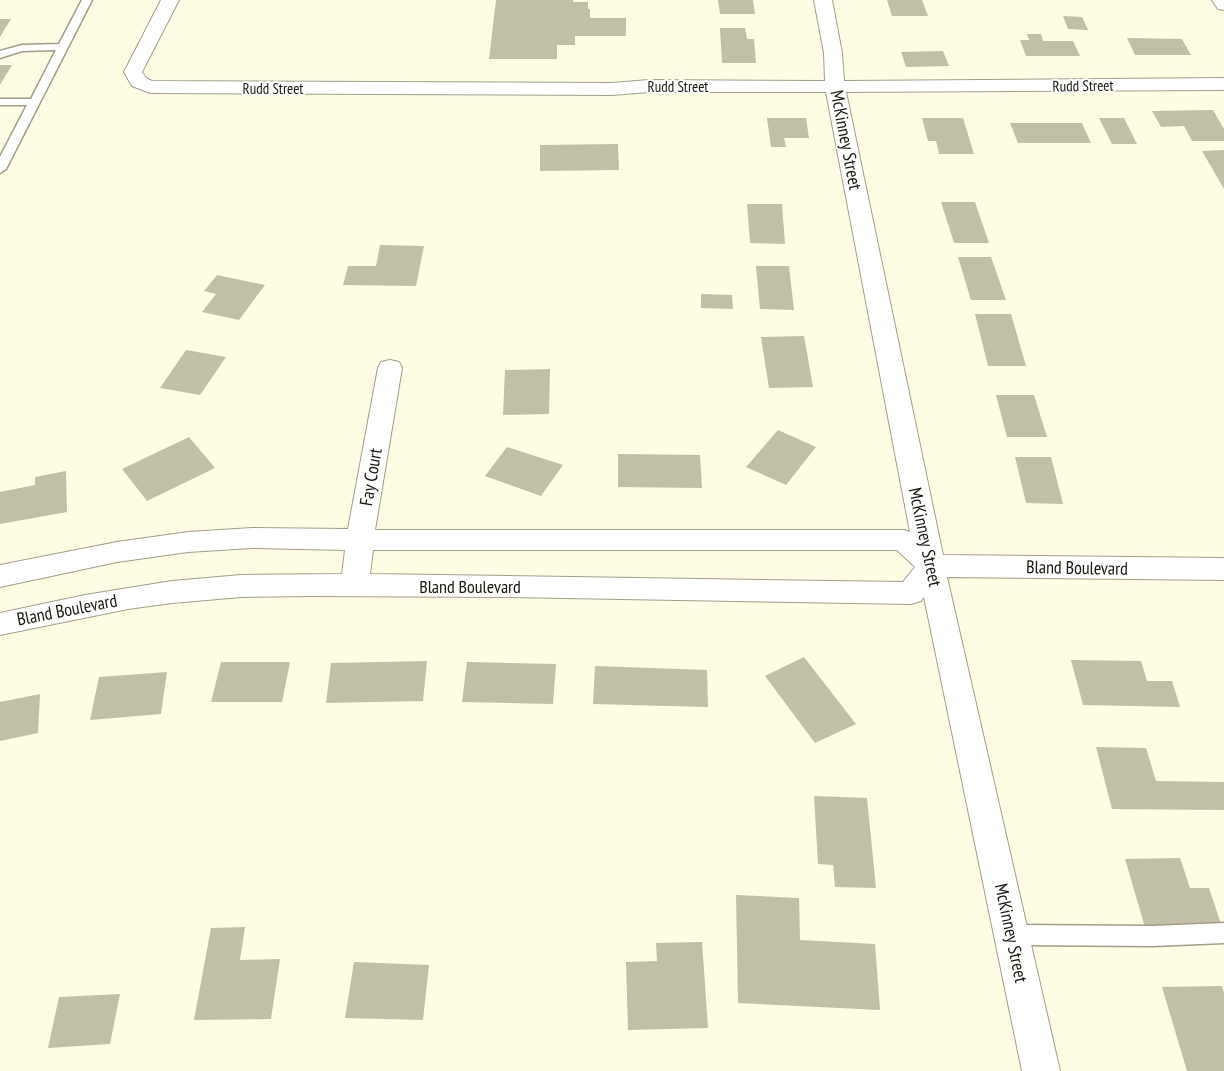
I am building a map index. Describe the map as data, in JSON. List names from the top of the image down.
{
  "streets": {
    "street": [
      "Rudd Street",
      "McKinney Street",
      "Fay Court",
      "Bland Boulevard"
    ]
  },
  "crossings": [
    ["Rudd Street", "McKinney Street"],
    ["McKinney Street", "Bland Boulevard"],
    ["Fay Court", "Bland Boulevard"]
  ]
}
